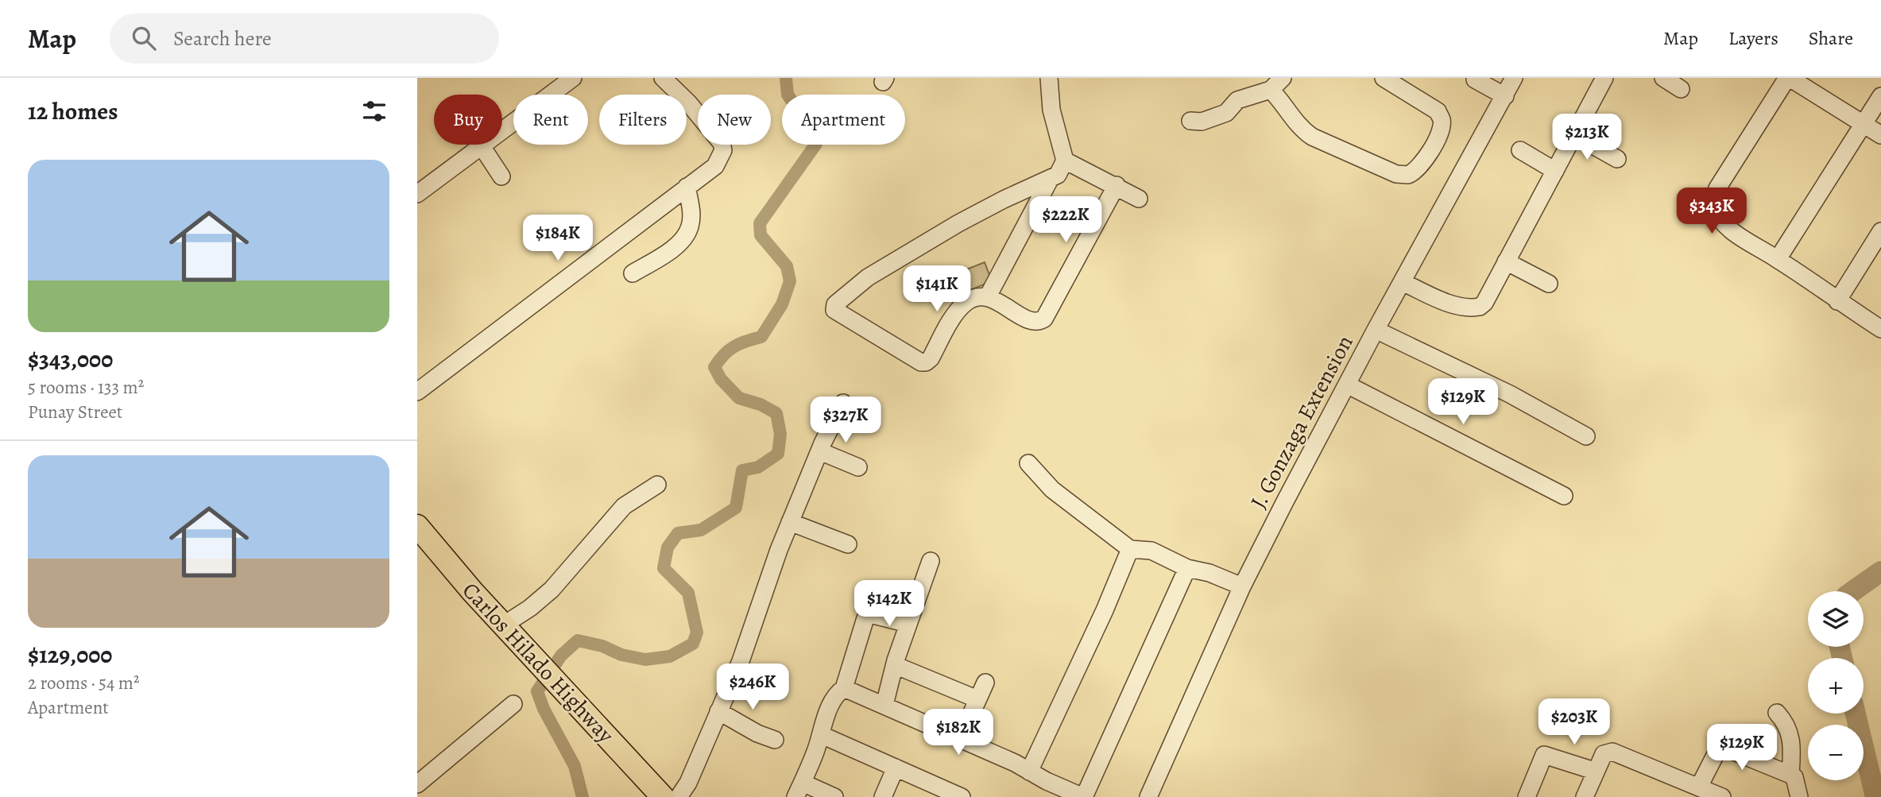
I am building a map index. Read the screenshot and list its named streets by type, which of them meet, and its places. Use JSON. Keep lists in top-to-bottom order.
{
  "streets": {
    "main road": ["Carlos Hilado Highway"],
    "street": ["J. Gonzaga Extension"]
  },
  "page": {
    "header": "Map",
    "search": "Search here",
    "nav": ["Map", "Layers", "Share"],
    "heading": "12 homes",
    "chip": [
      "Buy",
      "Rent",
      "Filters",
      "New",
      "Apartment"
    ],
    "price": [
      "$213K",
      "$343K",
      "$222K",
      "$184K",
      "$141K",
      "$129K",
      "$327K",
      "$142K",
      "$246K",
      "$203K",
      "$182K",
      "$129K"
    ],
    "list": [
      {
        "name": "$343,000",
        "note": "5 rooms · 133 m² · Punay Street"
      },
      {
        "name": "$129,000",
        "note": "2 rooms · 54 m² · Apartment"
      }
    ],
    "map_buttons": ["+", "−"]
  }
}
